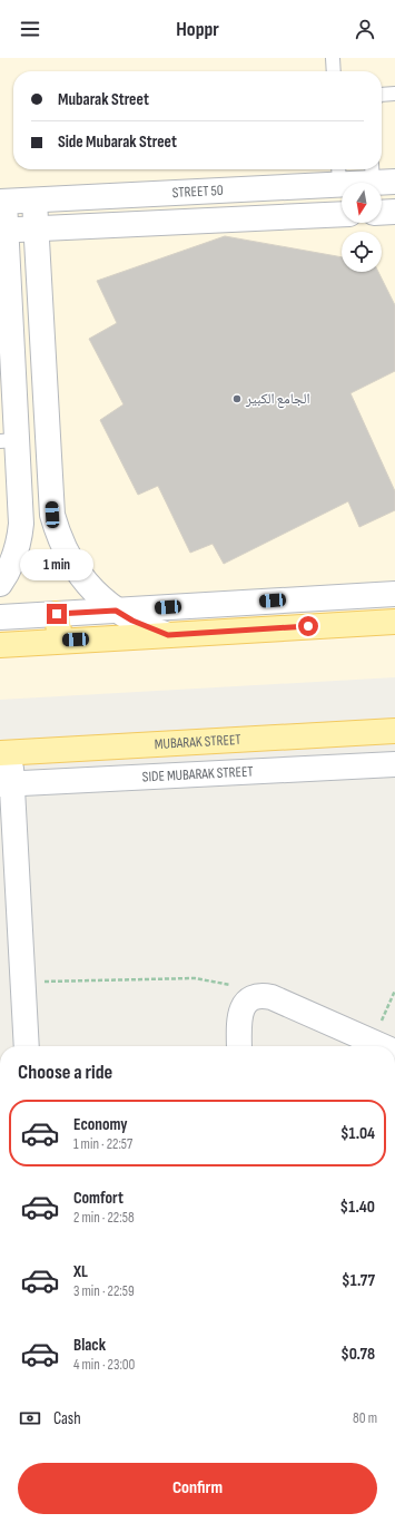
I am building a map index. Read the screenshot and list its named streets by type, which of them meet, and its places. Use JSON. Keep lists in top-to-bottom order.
{
  "streets": {
    "main road": ["MUBARAK STREET"],
    "street": ["STREET 50", "SIDE MUBARAK STREET"]
  },
  "places": ["الجامع الكبير"],
  "north": "bottom",
  "page": {
    "header": "Hoppr",
    "banner": ["Mubarak Street", "Side Mubarak Street"],
    "bubble": "1 min",
    "heading": "Choose a ride",
    "list": [
      {
        "name": "Economy",
        "note": "1 min · 22:57",
        "value": "$1.04"
      },
      {
        "name": "Comfort",
        "note": "2 min · 22:58",
        "value": "$1.40"
      },
      {
        "name": "XL",
        "note": "3 min · 22:59",
        "value": "$1.77"
      },
      {
        "name": "Black",
        "note": "4 min · 23:00",
        "value": "$0.78"
      }
    ],
    "pay": ["Cash", "80 m"],
    "buttons": "Confirm"
  }
}
